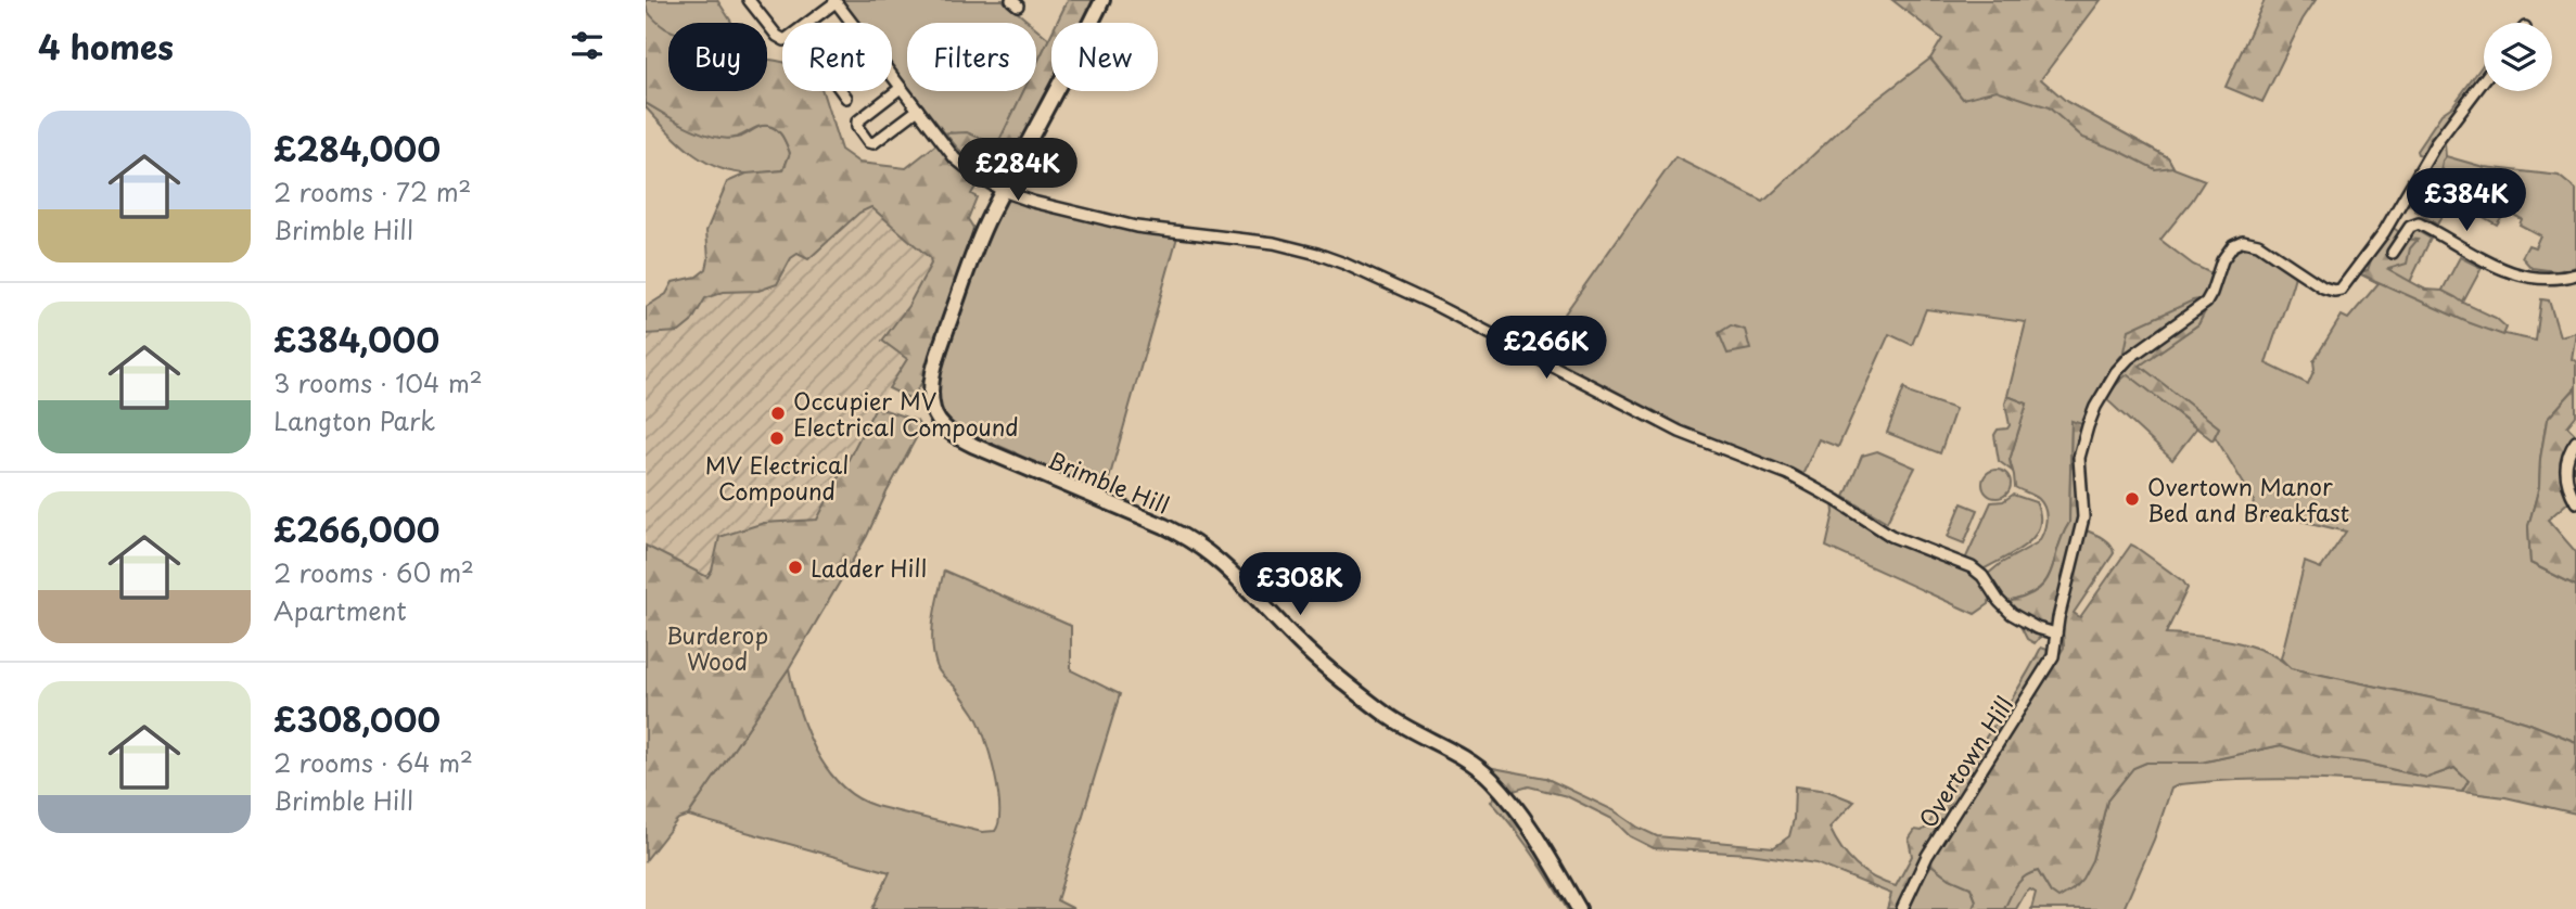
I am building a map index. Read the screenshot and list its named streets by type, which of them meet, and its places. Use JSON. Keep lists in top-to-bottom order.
{
  "streets": {
    "main road": ["Brimble Hill"],
    "street": ["Overtown Hill"]
  },
  "parks": ["Burderop Wood"],
  "places": [
    "Occupier MV Electrical Compound",
    "MV Electrical Compound",
    "Overtown Manor Bed and Breakfast",
    "Ladder Hill"
  ],
  "page": {
    "heading": "4 homes",
    "chip": [
      "Buy",
      "Rent",
      "Filters",
      "New"
    ],
    "list": [
      {
        "name": "£284,000",
        "note": "2 rooms · 72 m² · Brimble Hill"
      },
      {
        "name": "£384,000",
        "note": "3 rooms · 104 m² · Langton Park"
      },
      {
        "name": "£266,000",
        "note": "2 rooms · 60 m² · Apartment"
      },
      {
        "name": "£308,000",
        "note": "2 rooms · 64 m² · Brimble Hill"
      }
    ],
    "price": [
      "£284K",
      "£384K",
      "£266K",
      "£308K"
    ]
  }
}
